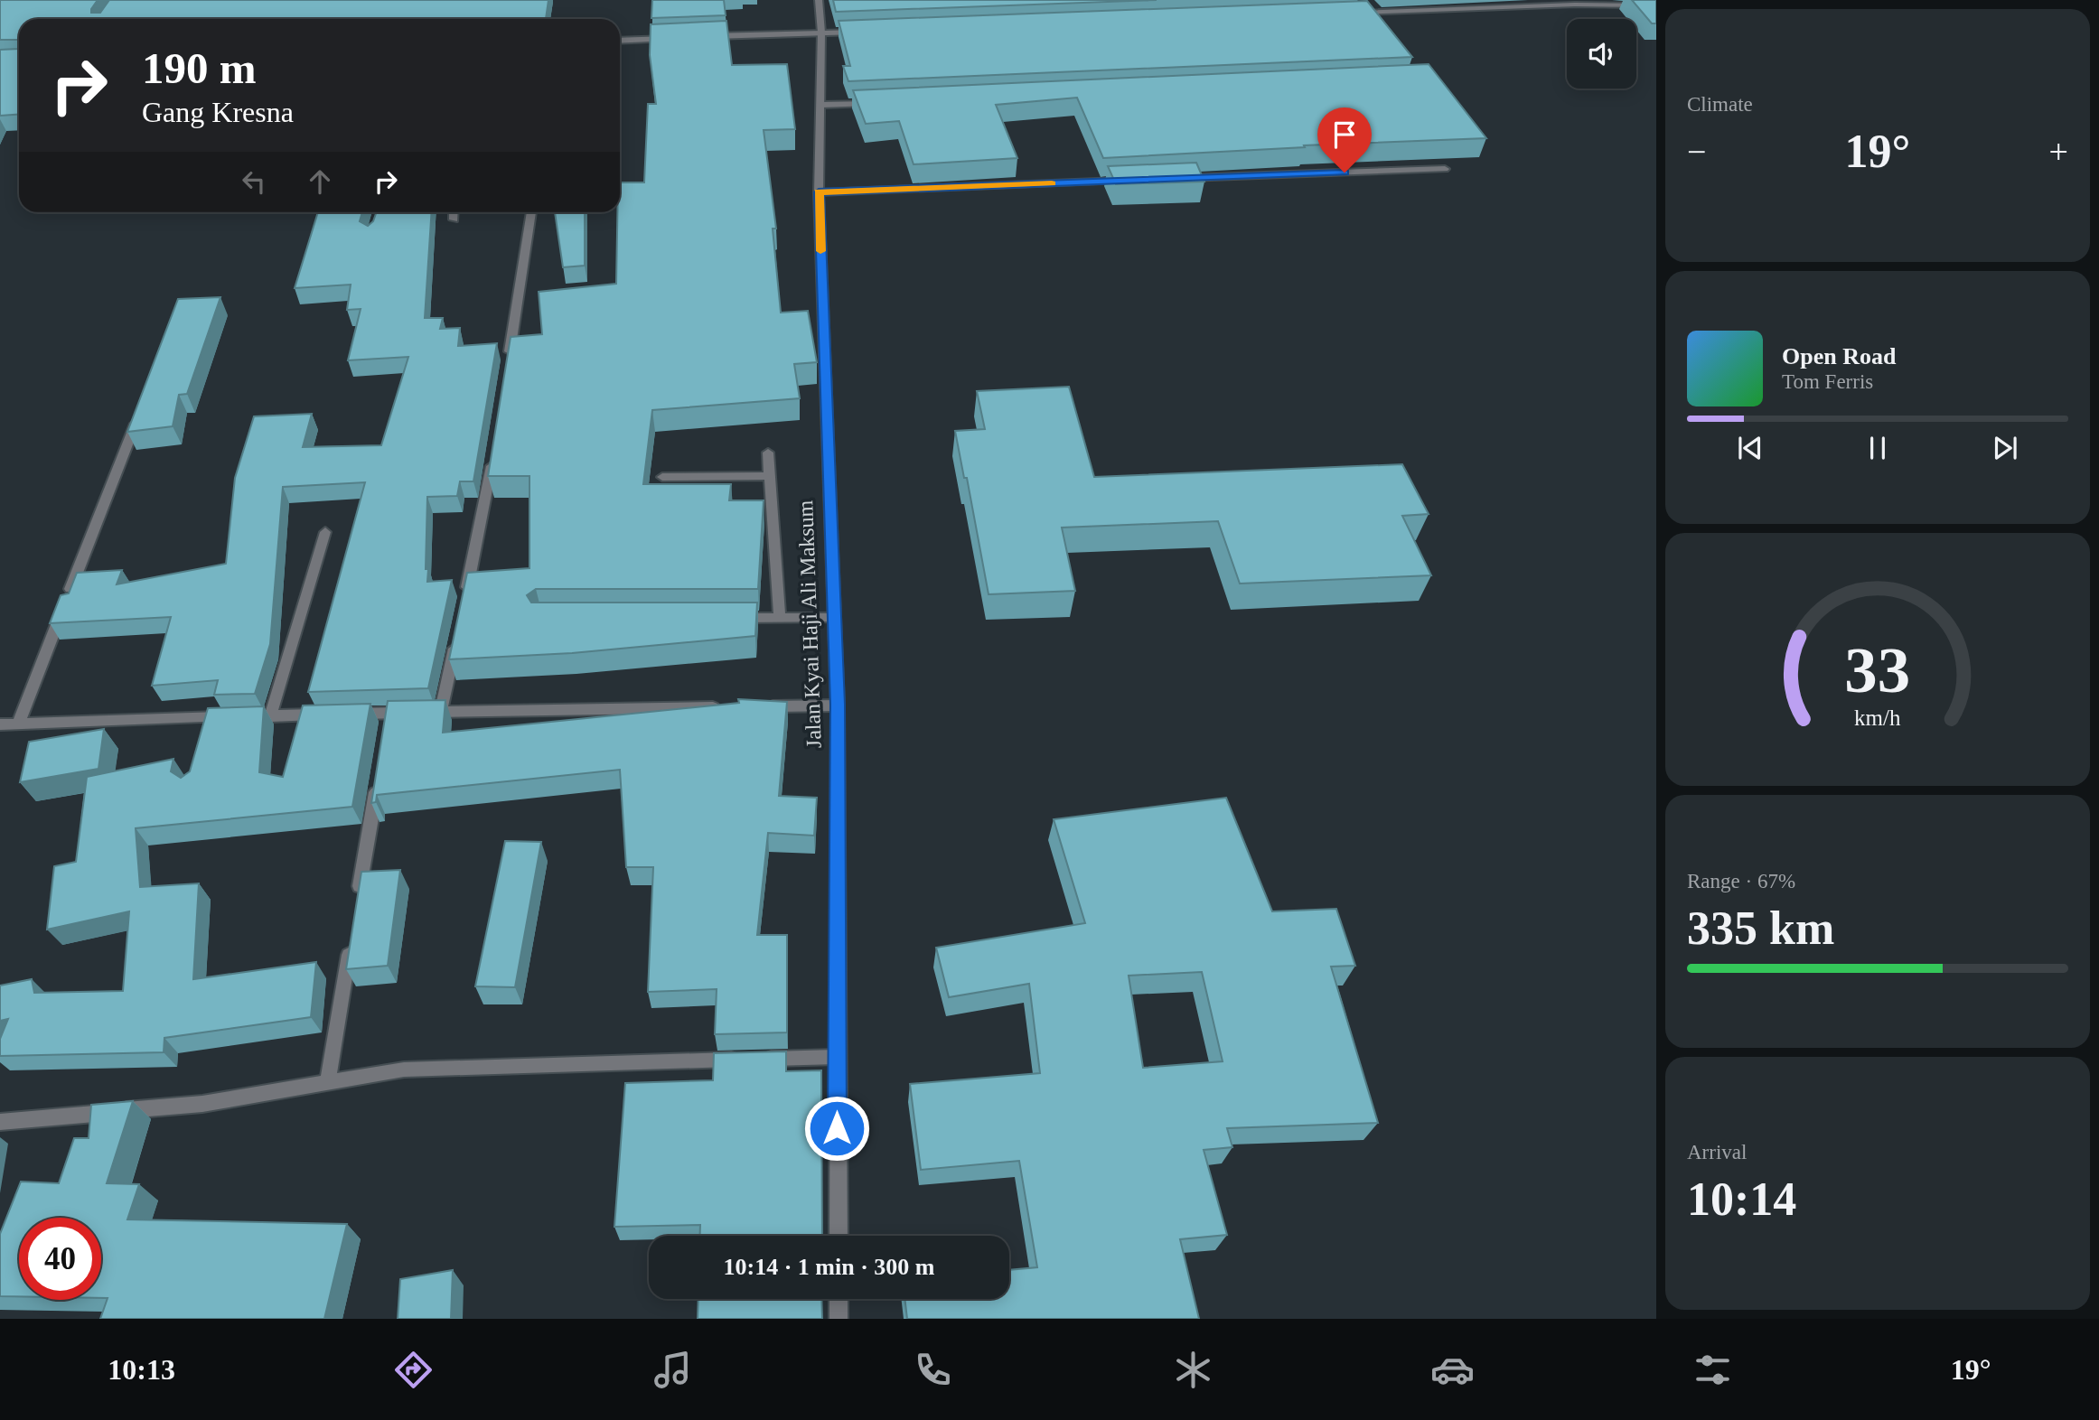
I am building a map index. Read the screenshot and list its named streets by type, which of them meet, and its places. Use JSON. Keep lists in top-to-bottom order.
{
  "streets": {
    "street": ["Jalan Kyai Haji Ali Maksum"]
  },
  "page": {
    "tile": [
      "Climate",
      ["Range · 67%", "335 km"],
      ["Arrival", "10:14"]
    ],
    "turn": ["190 m", "Gang Kresna"],
    "heat": ["−", "19°", "+"],
    "song": ["Open Road", "Tom Ferris"],
    "limit": "40",
    "trip": "10:14 · 1 min · 300 m",
    "tabs": ["10:13", "19°"],
    "gauge": ["33", "km/h"]
  }
}
